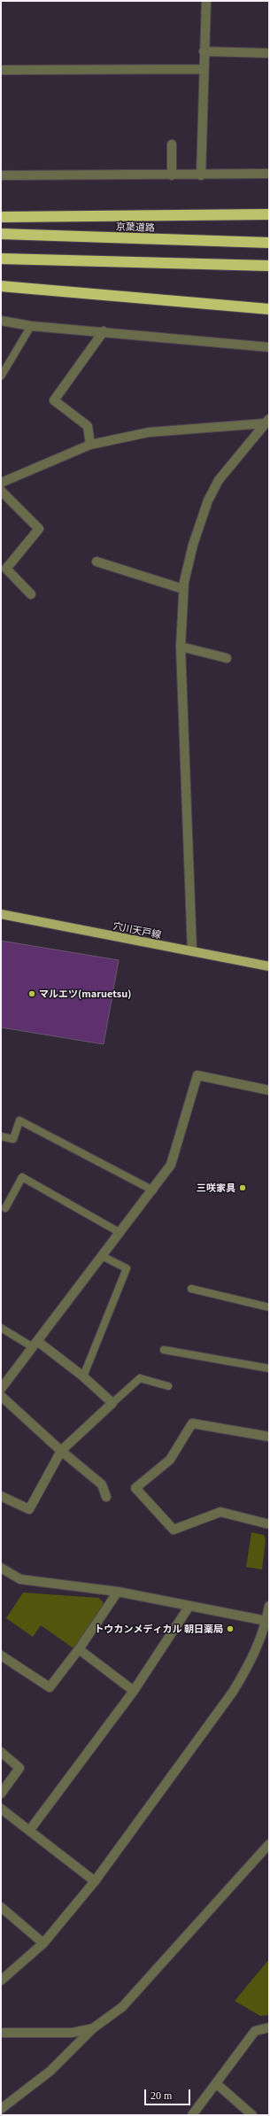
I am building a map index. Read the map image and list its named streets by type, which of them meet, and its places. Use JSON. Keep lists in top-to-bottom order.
{
  "streets": {
    "highway": ["京葉道路"],
    "main road": ["穴川天戸線"]
  },
  "places": ["マルエツ(maruetsu)", "三咲家具", "トウカンメディカル 朝日薬局"],
  "scale_bar": "20 m"
}
